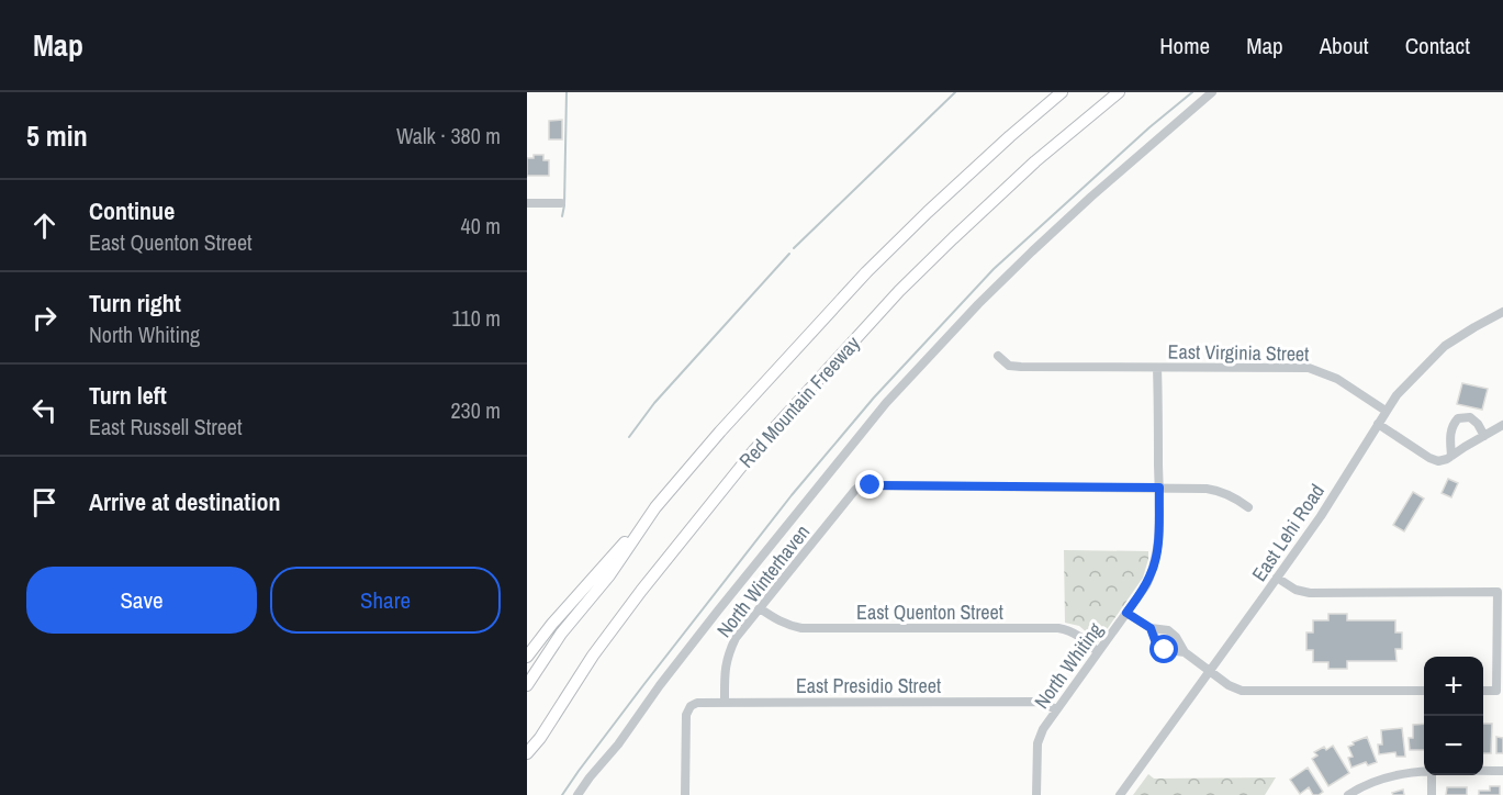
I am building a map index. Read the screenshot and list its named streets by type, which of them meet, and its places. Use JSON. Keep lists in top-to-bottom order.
{
  "streets": {
    "highway": ["Red Mountain Freeway"],
    "street": [
      "East Virginia Street",
      "East Lehi Road",
      "North Winterhaven",
      "East Quenton Street",
      "North Whiting",
      "East Presidio Street"
    ]
  },
  "crossings": [
    ["East Virginia Street", "East Lehi Road"],
    ["East Virginia Street", "North Whiting"],
    ["North Winterhaven", "East Quenton Street"],
    ["North Winterhaven", "North Whiting"],
    ["North Winterhaven", "East Presidio Street"],
    ["East Quenton Street", "North Whiting"],
    ["North Whiting", "East Presidio Street"]
  ],
  "page": {
    "header": "Map",
    "nav": [
      "Home",
      "Map",
      "About",
      "Contact"
    ],
    "heading": ["5 min", "Walk · 380 m"],
    "list": [
      ["Continue", "East Quenton Street", "40 m"],
      ["Turn right", "North Whiting", "110 m"],
      ["Turn left", "East Russell Street", "230 m"],
      "Arrive at destination"
    ],
    "buttons": ["Save", "Share"],
    "map_buttons": ["+", "−"]
  }
}
